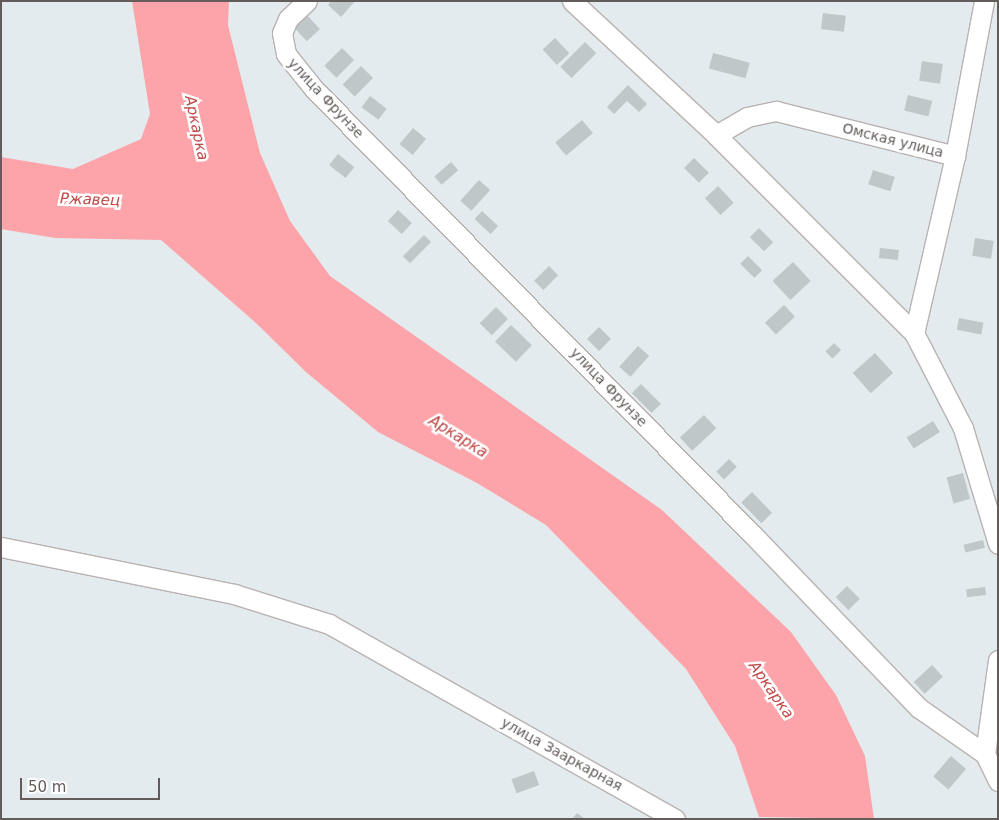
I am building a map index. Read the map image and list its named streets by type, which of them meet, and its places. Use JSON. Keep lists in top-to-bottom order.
{
  "streets": {
    "street": ["улица Фрунзе", "Омская улица", "улица Зааркарная"]
  },
  "water": ["Аркарка", "Ржавец"],
  "scale_bar": "50 m"
}
